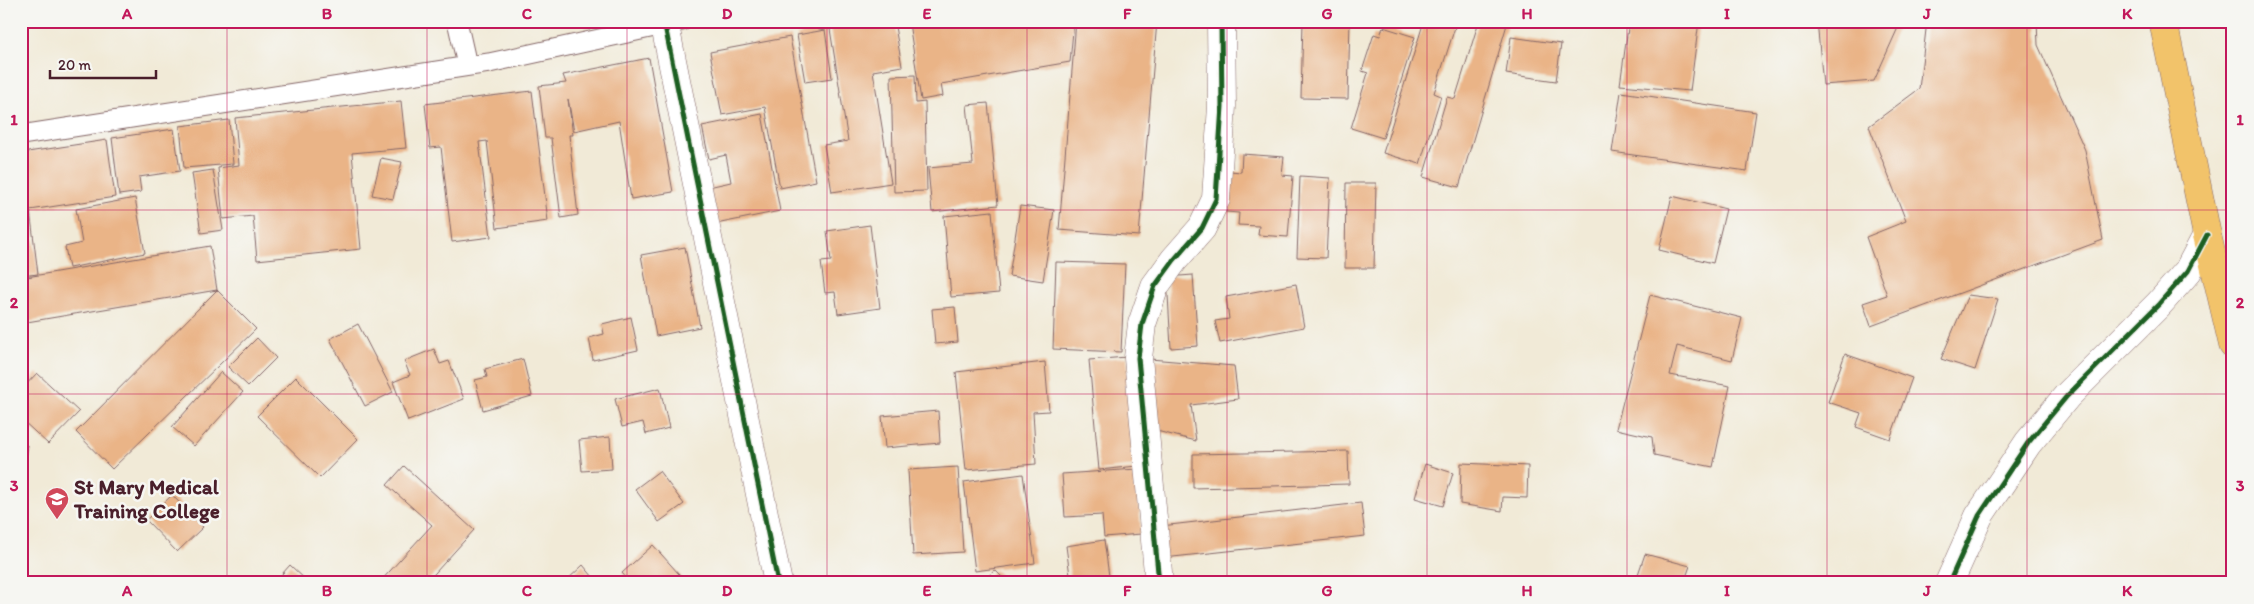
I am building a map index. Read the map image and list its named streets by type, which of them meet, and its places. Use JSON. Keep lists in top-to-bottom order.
{
  "places": {
    "school or university": ["St Mary Medical Training College"]
  },
  "scale_bar": "20 m",
  "grid": {
    "columns": [
      "A",
      "B",
      "C",
      "D",
      "E",
      "F",
      "G",
      "H",
      "I",
      "J",
      "K"
    ],
    "rows": ["1", "2", "3"]
  }
}
